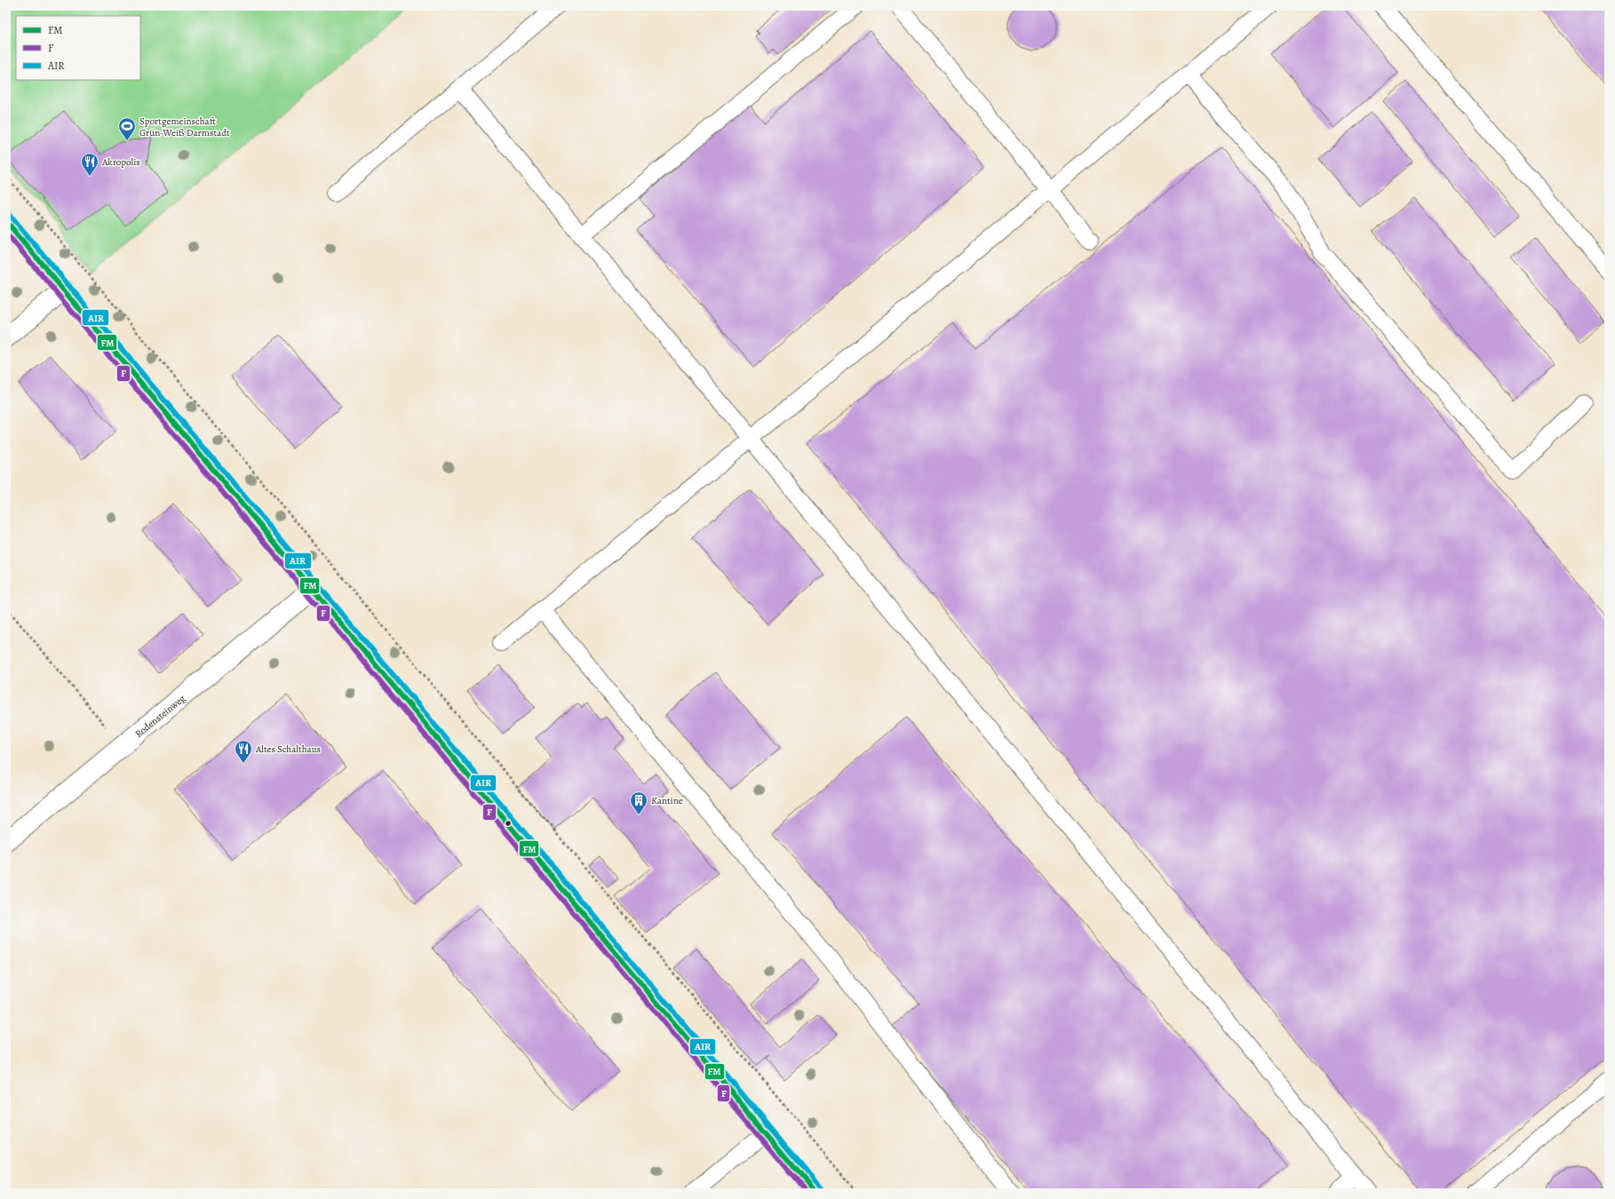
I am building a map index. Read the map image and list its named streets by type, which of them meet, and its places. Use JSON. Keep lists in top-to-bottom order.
{
  "streets": {
    "main road": ["Rodensteinweg"]
  },
  "places": {
    "sports": ["Sportgemeinschaft Grün-Weiß Darmstadt"],
    "restaurant": ["Akropolis", "Altes Schalthaus"],
    "building": ["Kantine"]
  },
  "lines": ["transit line AIR", "transit line FM", "transit line F"],
  "legend": ["FM", "F", "AIR"]
}
